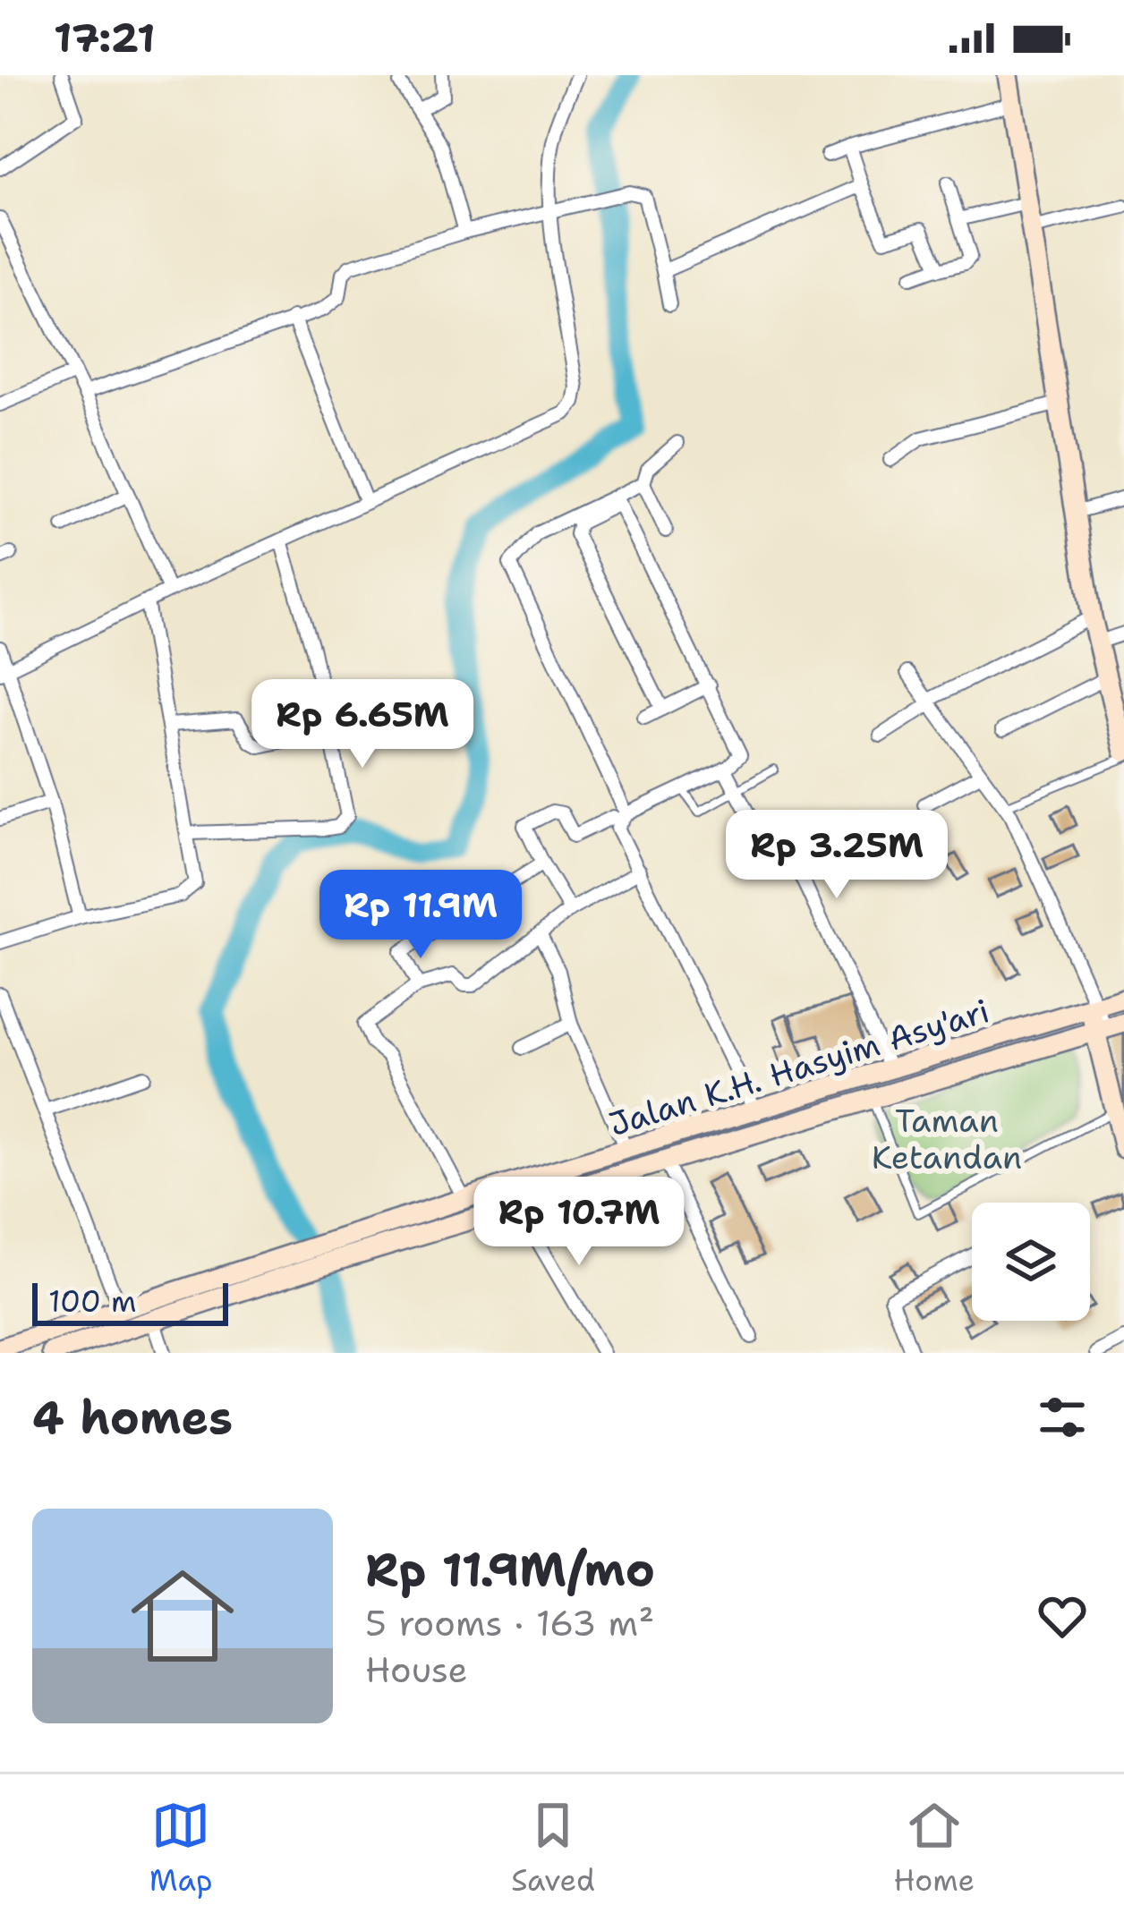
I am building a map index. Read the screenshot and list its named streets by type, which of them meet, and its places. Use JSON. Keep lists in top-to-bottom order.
{
  "streets": {
    "main road": ["Jalan K.H. Hasyim Asy'ari"]
  },
  "parks": ["Taman Ketandan"],
  "scale_bar": "100 m",
  "page": {
    "status": "17:21",
    "price": [
      "Rp 6.65M",
      "Rp 3.25M",
      "Rp 11.9M",
      "Rp 10.7M"
    ],
    "scale": "100 m",
    "heading": "4 homes",
    "list": [
      {
        "name": "Rp 11.9M/mo",
        "note": "5 rooms · 163 m² · House"
      }
    ],
    "tabs": ["Map", "Saved", "Home"]
  }
}
